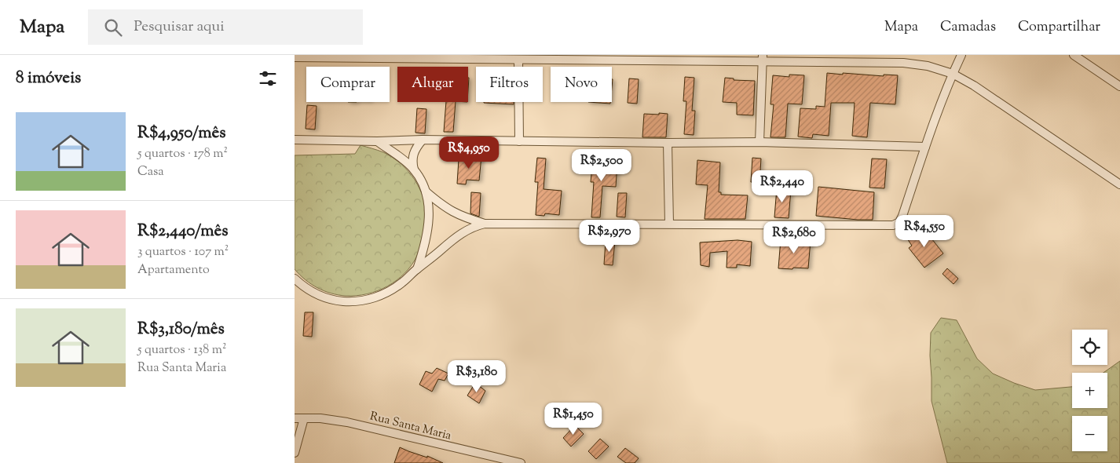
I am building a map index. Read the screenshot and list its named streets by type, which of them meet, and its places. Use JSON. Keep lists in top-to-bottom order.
{
  "streets": {
    "street": ["Rua Santa Maria"]
  },
  "page": {
    "header": "Mapa",
    "search": "Pesquisar aqui",
    "nav": ["Mapa", "Camadas", "Compartilhar"],
    "heading": "8 imóveis",
    "chip": [
      "Comprar",
      "Alugar",
      "Filtros",
      "Novo"
    ],
    "list": [
      {
        "name": "R$4,950/mês",
        "note": "5 quartos · 178 m² · Casa"
      },
      {
        "name": "R$2,440/mês",
        "note": "3 quartos · 107 m² · Apartamento"
      },
      {
        "name": "R$3,180/mês",
        "note": "5 quartos · 138 m² · Rua Santa Maria"
      }
    ],
    "price": [
      "R$4,950",
      "R$2,500",
      "R$2,440",
      "R$4,550",
      "R$2,970",
      "R$2,680",
      "R$3,180",
      "R$1,450"
    ],
    "map_buttons": ["+", "−"]
  }
}
